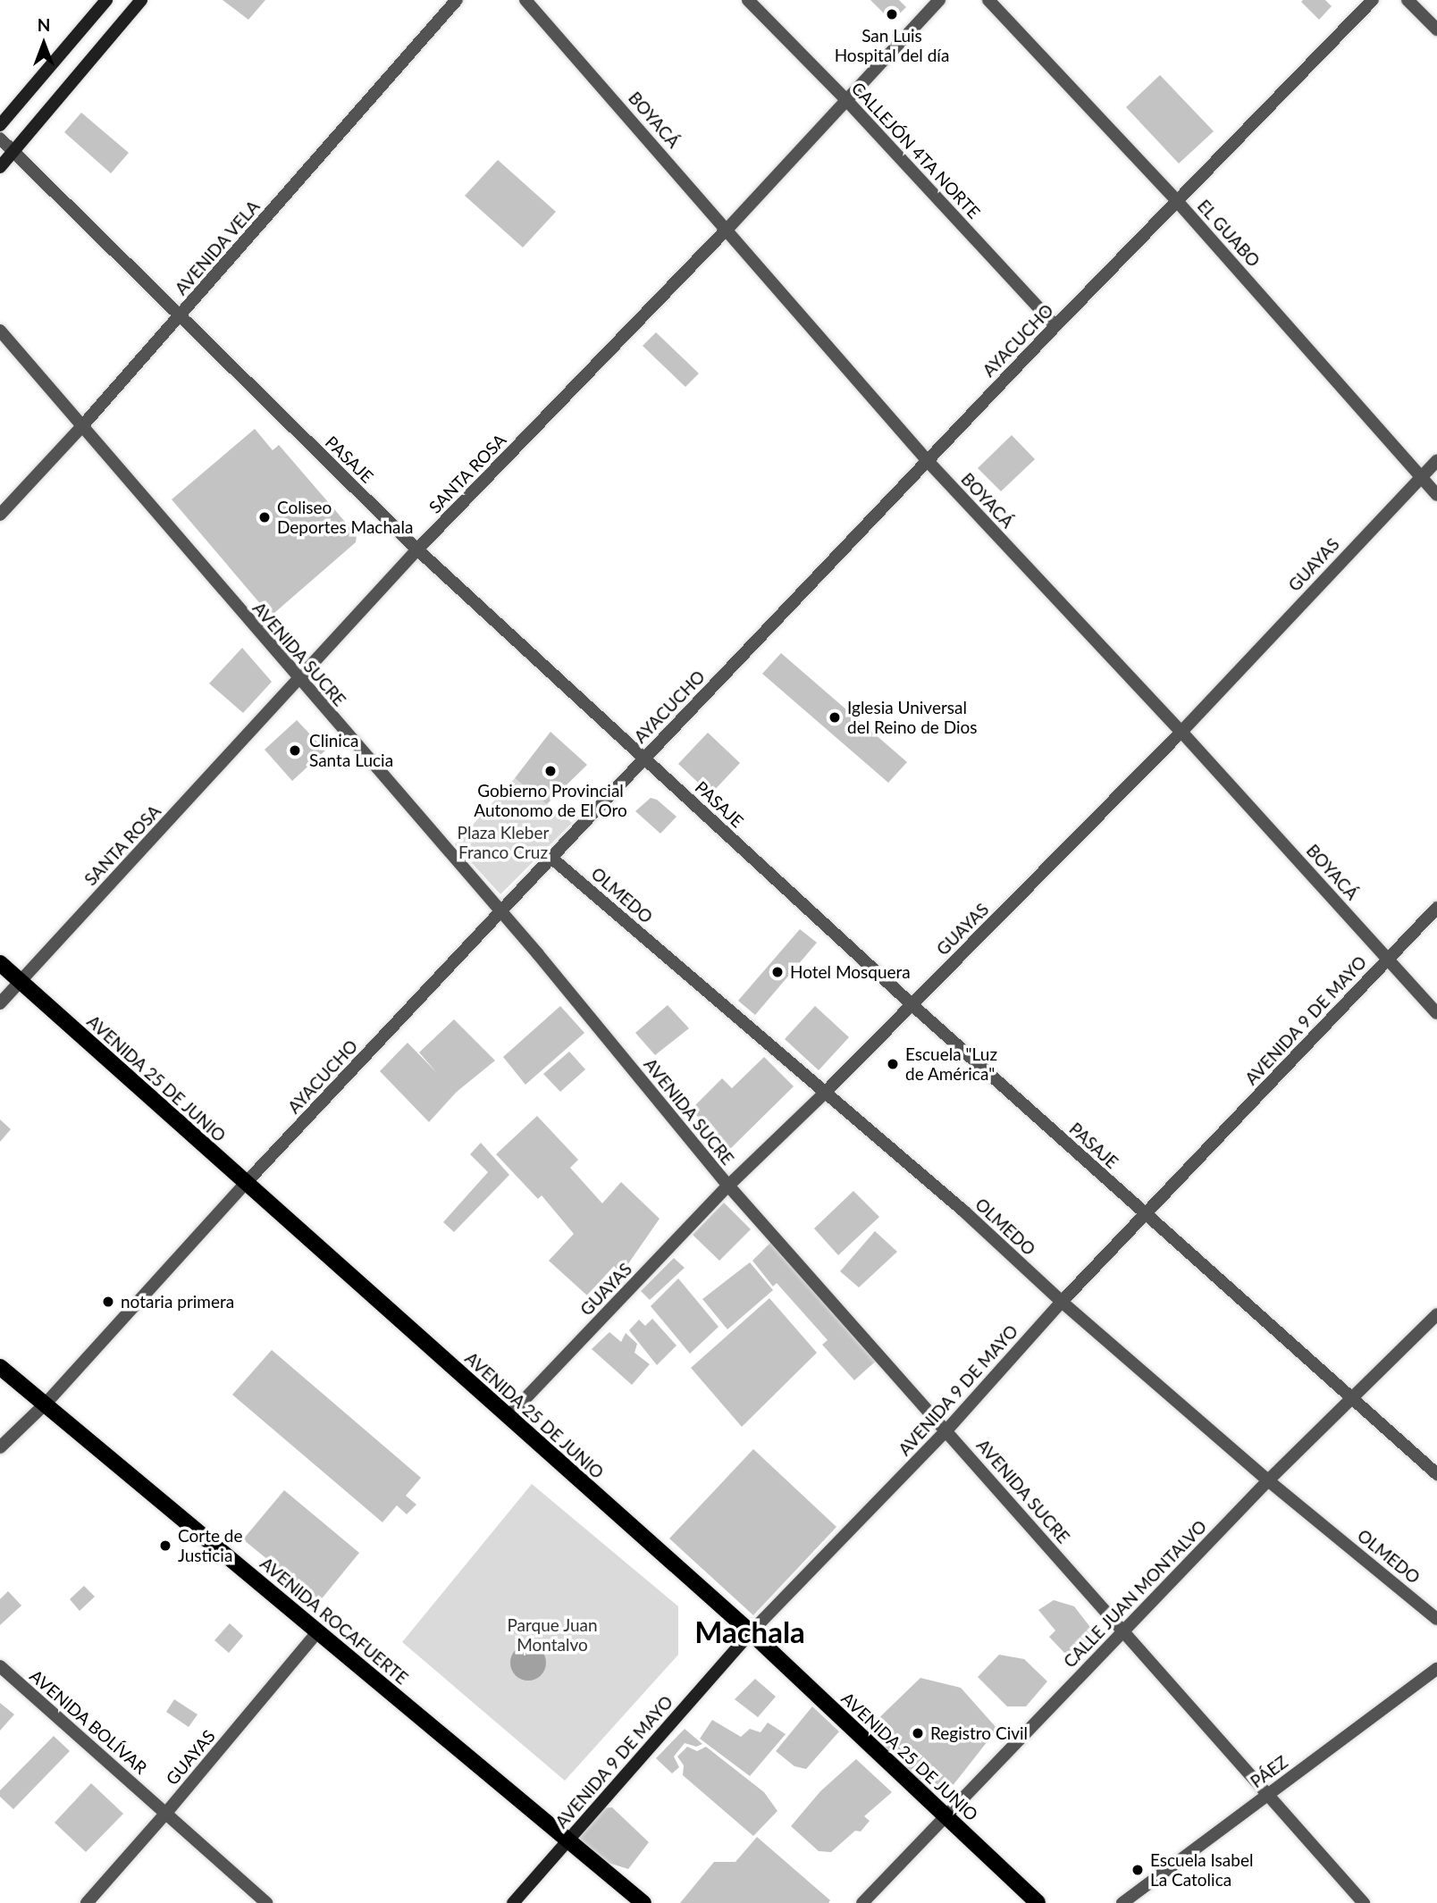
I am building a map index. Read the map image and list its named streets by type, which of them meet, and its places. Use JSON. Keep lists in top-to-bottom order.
{
  "streets": {
    "main road": ["AVENIDA 9 DE MAYO", "AVENIDA 25 DE JUNIO", "AVENIDA ROCAFUERTE"],
    "street": [
      "BOYACÁ",
      "CALLEJÓN 4TA NORTE",
      "EL GUABO",
      "AVENIDA VELA",
      "AYACUCHO",
      "PASAJE",
      "SANTA ROSA",
      "GUAYAS",
      "AVENIDA SUCRE",
      "OLMEDO",
      "CALLE JUAN MONTALVO",
      "AVENIDA BOLÍVAR",
      "PÁEZ"
    ]
  },
  "crossings": [
    ["BOYACÁ", "AYACUCHO"],
    ["BOYACÁ", "SANTA ROSA"],
    ["BOYACÁ", "GUAYAS"],
    ["BOYACÁ", "AVENIDA 9 DE MAYO"],
    ["CALLEJÓN 4TA NORTE", "AYACUCHO"],
    ["CALLEJÓN 4TA NORTE", "SANTA ROSA"],
    ["EL GUABO", "AYACUCHO"],
    ["EL GUABO", "GUAYAS"],
    ["AVENIDA VELA", "PASAJE"],
    ["AVENIDA VELA", "AVENIDA SUCRE"],
    ["AYACUCHO", "PASAJE"],
    ["AYACUCHO", "AVENIDA SUCRE"],
    ["AYACUCHO", "OLMEDO"],
    ["AYACUCHO", "AVENIDA 25 DE JUNIO"],
    ["AYACUCHO", "AVENIDA ROCAFUERTE"],
    ["PASAJE", "SANTA ROSA"],
    ["PASAJE", "GUAYAS"],
    ["PASAJE", "AVENIDA 9 DE MAYO"],
    ["PASAJE", "CALLE JUAN MONTALVO"],
    ["SANTA ROSA", "AVENIDA SUCRE"],
    ["SANTA ROSA", "AVENIDA 25 DE JUNIO"],
    ["GUAYAS", "AVENIDA SUCRE"],
    ["GUAYAS", "OLMEDO"],
    ["GUAYAS", "AVENIDA 25 DE JUNIO"],
    ["GUAYAS", "AVENIDA ROCAFUERTE"],
    ["GUAYAS", "AVENIDA BOLÍVAR"],
    ["AVENIDA SUCRE", "AVENIDA 9 DE MAYO"],
    ["AVENIDA SUCRE", "CALLE JUAN MONTALVO"],
    ["AVENIDA SUCRE", "PÁEZ"],
    ["OLMEDO", "AVENIDA 9 DE MAYO"],
    ["OLMEDO", "CALLE JUAN MONTALVO"],
    ["AVENIDA 9 DE MAYO", "AVENIDA 25 DE JUNIO"],
    ["AVENIDA 9 DE MAYO", "AVENIDA ROCAFUERTE"],
    ["AVENIDA 25 DE JUNIO", "CALLE JUAN MONTALVO"]
  ],
  "districts": ["Machala"],
  "parks": ["Plaza Kleber Franco Cruz", "Parque Juan Montalvo"],
  "places": [
    "San Luis Hospital del día",
    "Coliseo Deportes Machala",
    "Iglesia Universal del Reino de Dios",
    "Clinica Santa Lucia",
    "Gobierno Provincial Autonomo de El Oro",
    "Hotel Mosquera",
    "Escuela \"Luz de América\"",
    "notaria primera",
    "Corte de Justicia",
    "Registro Civil",
    "Escuela Isabel La Catolica"
  ],
  "north": "top"
}
